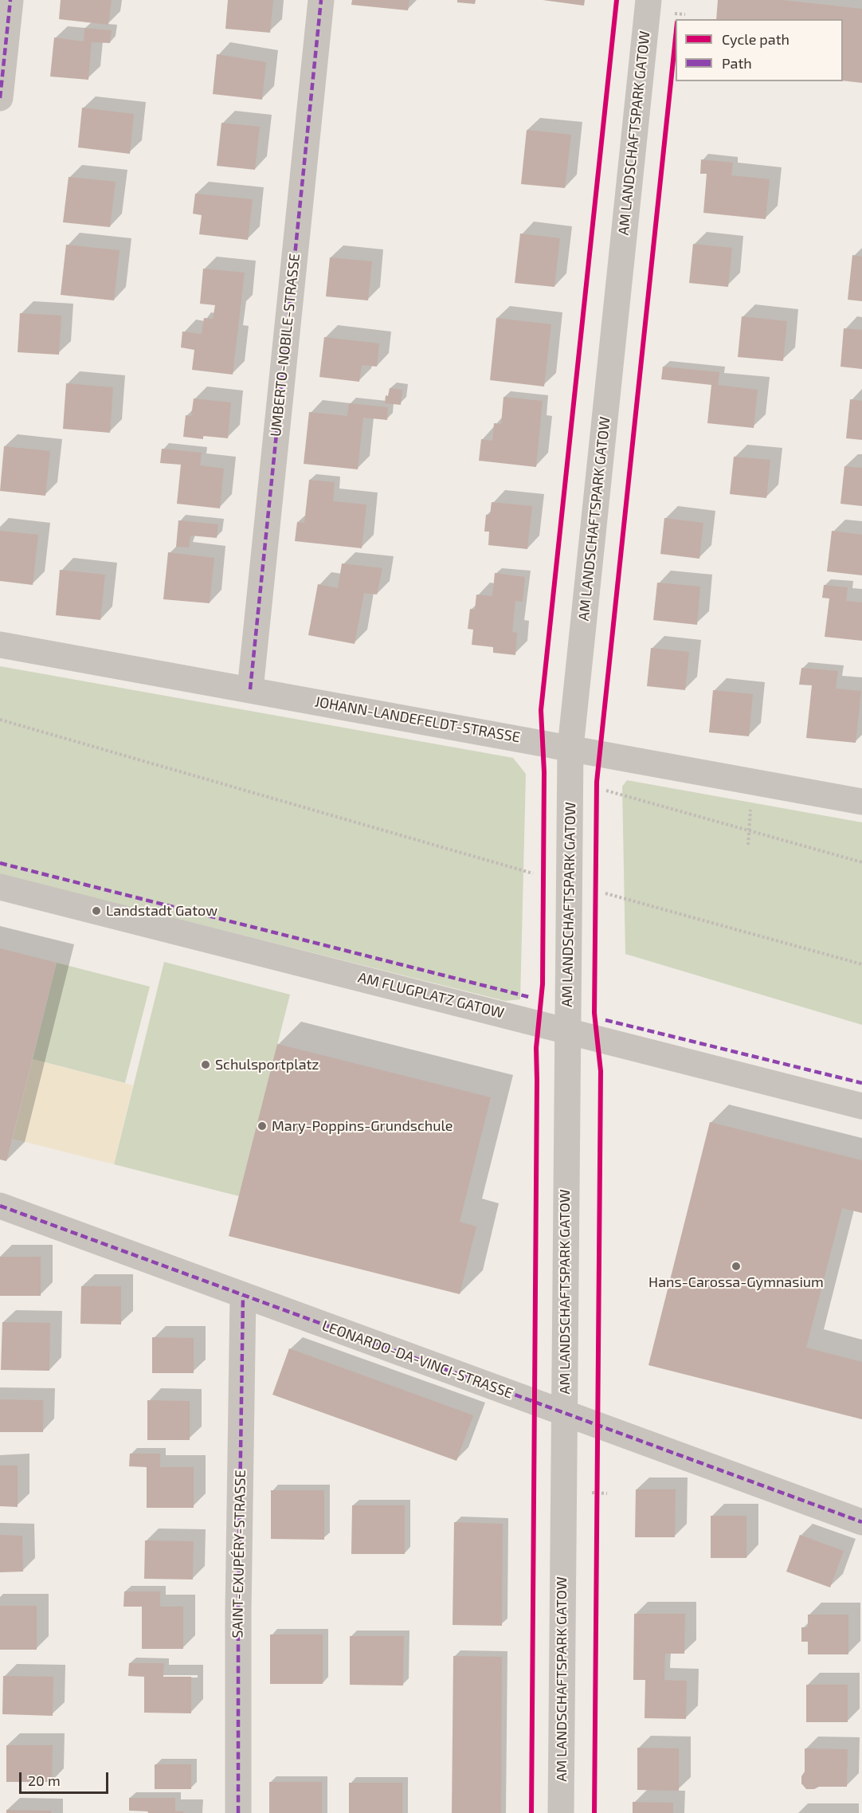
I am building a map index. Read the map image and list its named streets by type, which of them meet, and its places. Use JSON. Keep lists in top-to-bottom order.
{
  "streets": {
    "street": [
      "AM LANDSCHAFTSPARK GATOW",
      "UMBERTO-NOBILE-STRASSE",
      "JOHANN-LANDEFELDT-STRASSE",
      "AM FLUGPLATZ GATOW",
      "LEONARDO-DA-VINCI-STRASSE",
      "SAINT-EXUPÉRY-STRASSE"
    ]
  },
  "crossings": [
    ["AM LANDSCHAFTSPARK GATOW", "JOHANN-LANDEFELDT-STRASSE"],
    ["AM LANDSCHAFTSPARK GATOW", "AM FLUGPLATZ GATOW"],
    ["AM LANDSCHAFTSPARK GATOW", "LEONARDO-DA-VINCI-STRASSE"],
    ["UMBERTO-NOBILE-STRASSE", "JOHANN-LANDEFELDT-STRASSE"],
    ["LEONARDO-DA-VINCI-STRASSE", "SAINT-EXUPÉRY-STRASSE"]
  ],
  "places": [
    "Landstadt Gatow",
    "Schulsportplatz",
    "Mary-Poppins-Grundschule",
    "Hans-Carossa-Gymnasium"
  ],
  "legend": ["Cycle path", "Path"],
  "scale_bar": "20 m"
}
